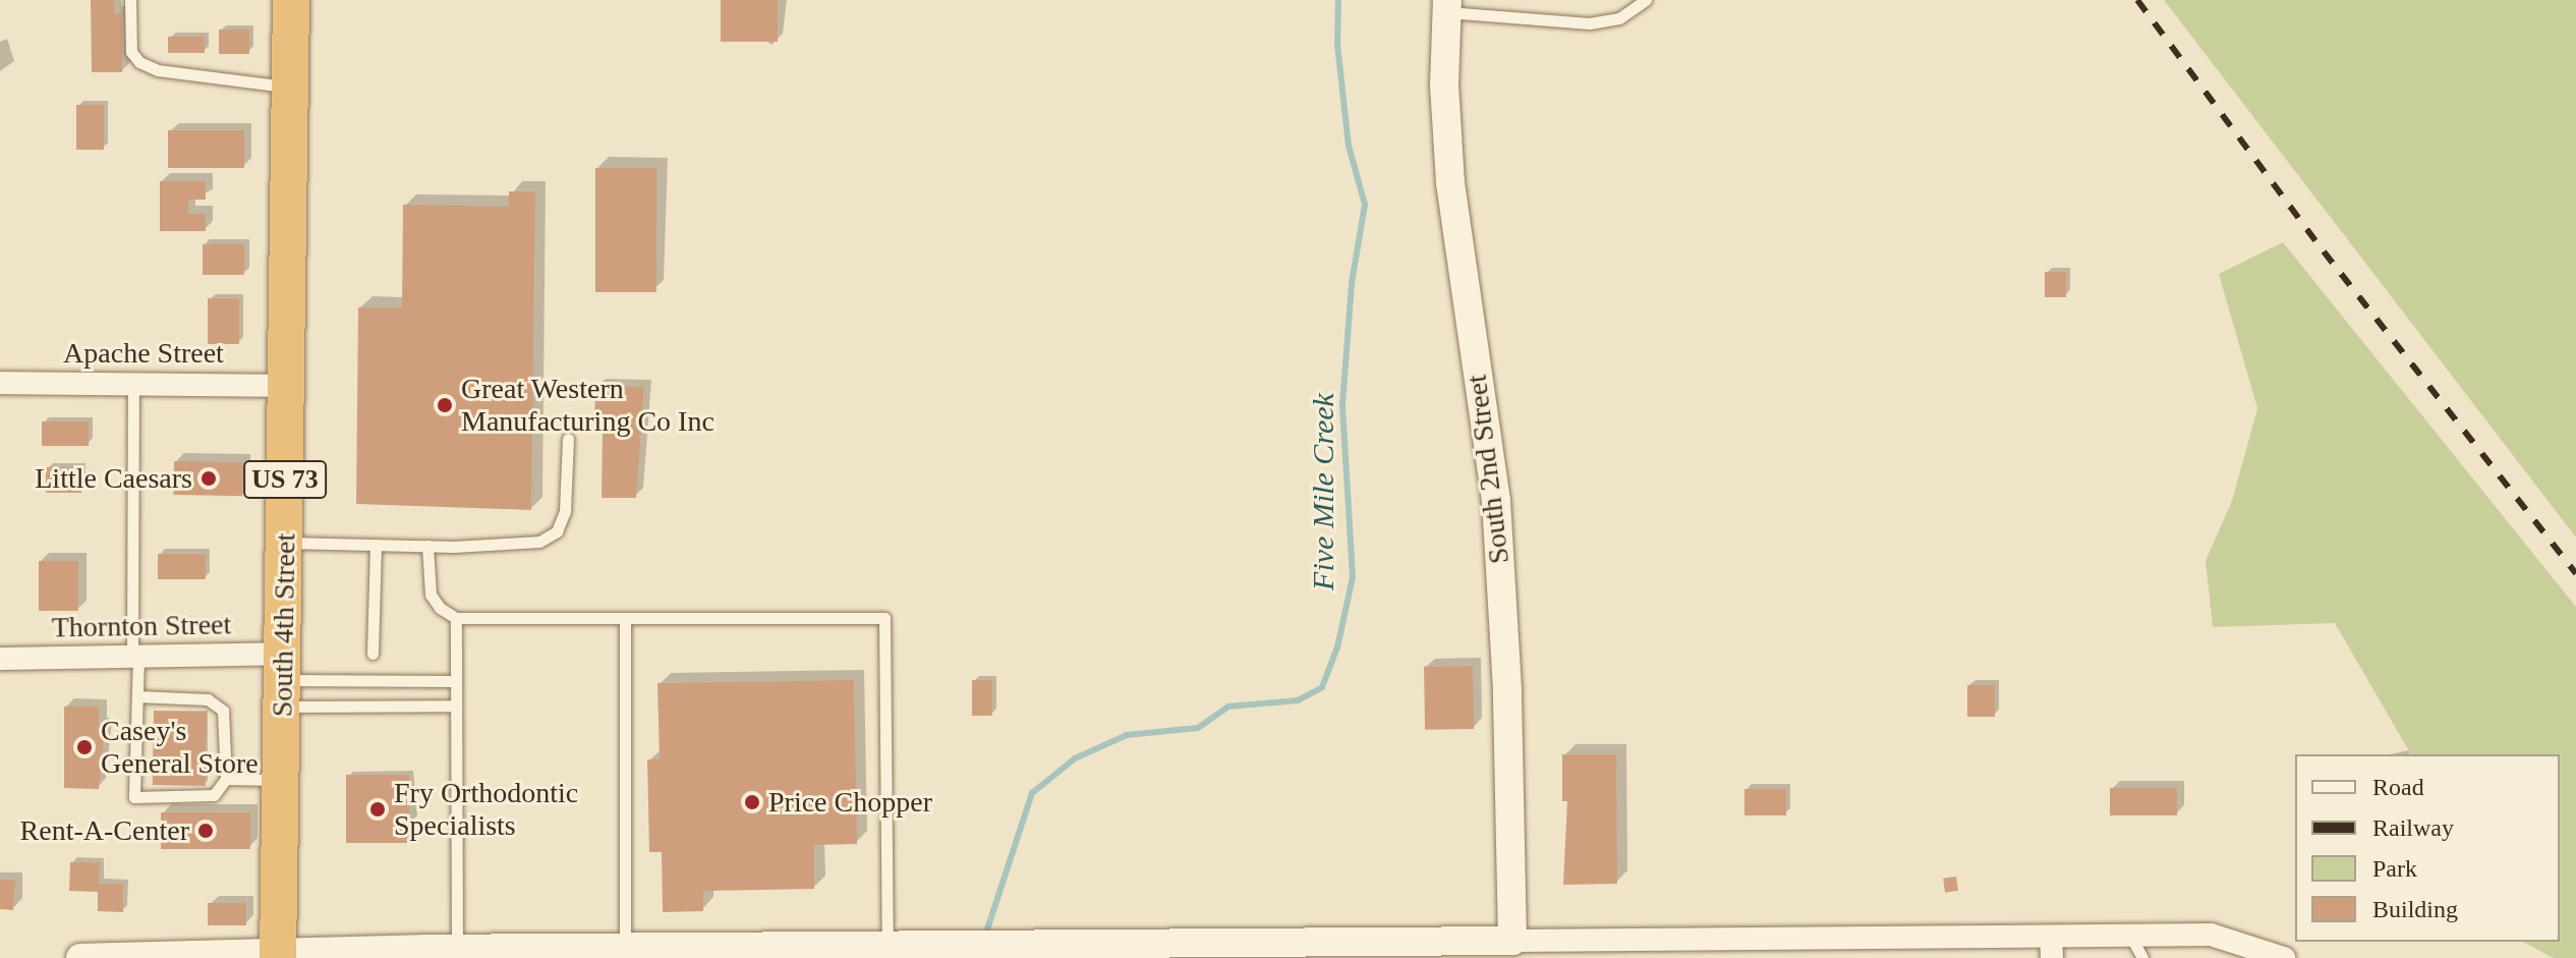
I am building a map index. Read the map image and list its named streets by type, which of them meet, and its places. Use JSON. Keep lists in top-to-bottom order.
{
  "streets": {
    "highway": ["US 73", "South 4th Street"],
    "street": ["Apache Street", "South 2nd Street", "Thornton Street"]
  },
  "crossings": [
    ["Apache Street", "South 4th Street"],
    ["South 4th Street", "Thornton Street"]
  ],
  "water": ["Five Mile Creek"],
  "places": [
    "Great Western Manufacturing Co Inc",
    "Little Caesars",
    "Casey's General Store",
    "Price Chopper",
    "Fry Orthodontic Specialists",
    "Rent-A-Center"
  ],
  "legend": [
    "Road",
    "Railway",
    "Park",
    "Building"
  ]
}
